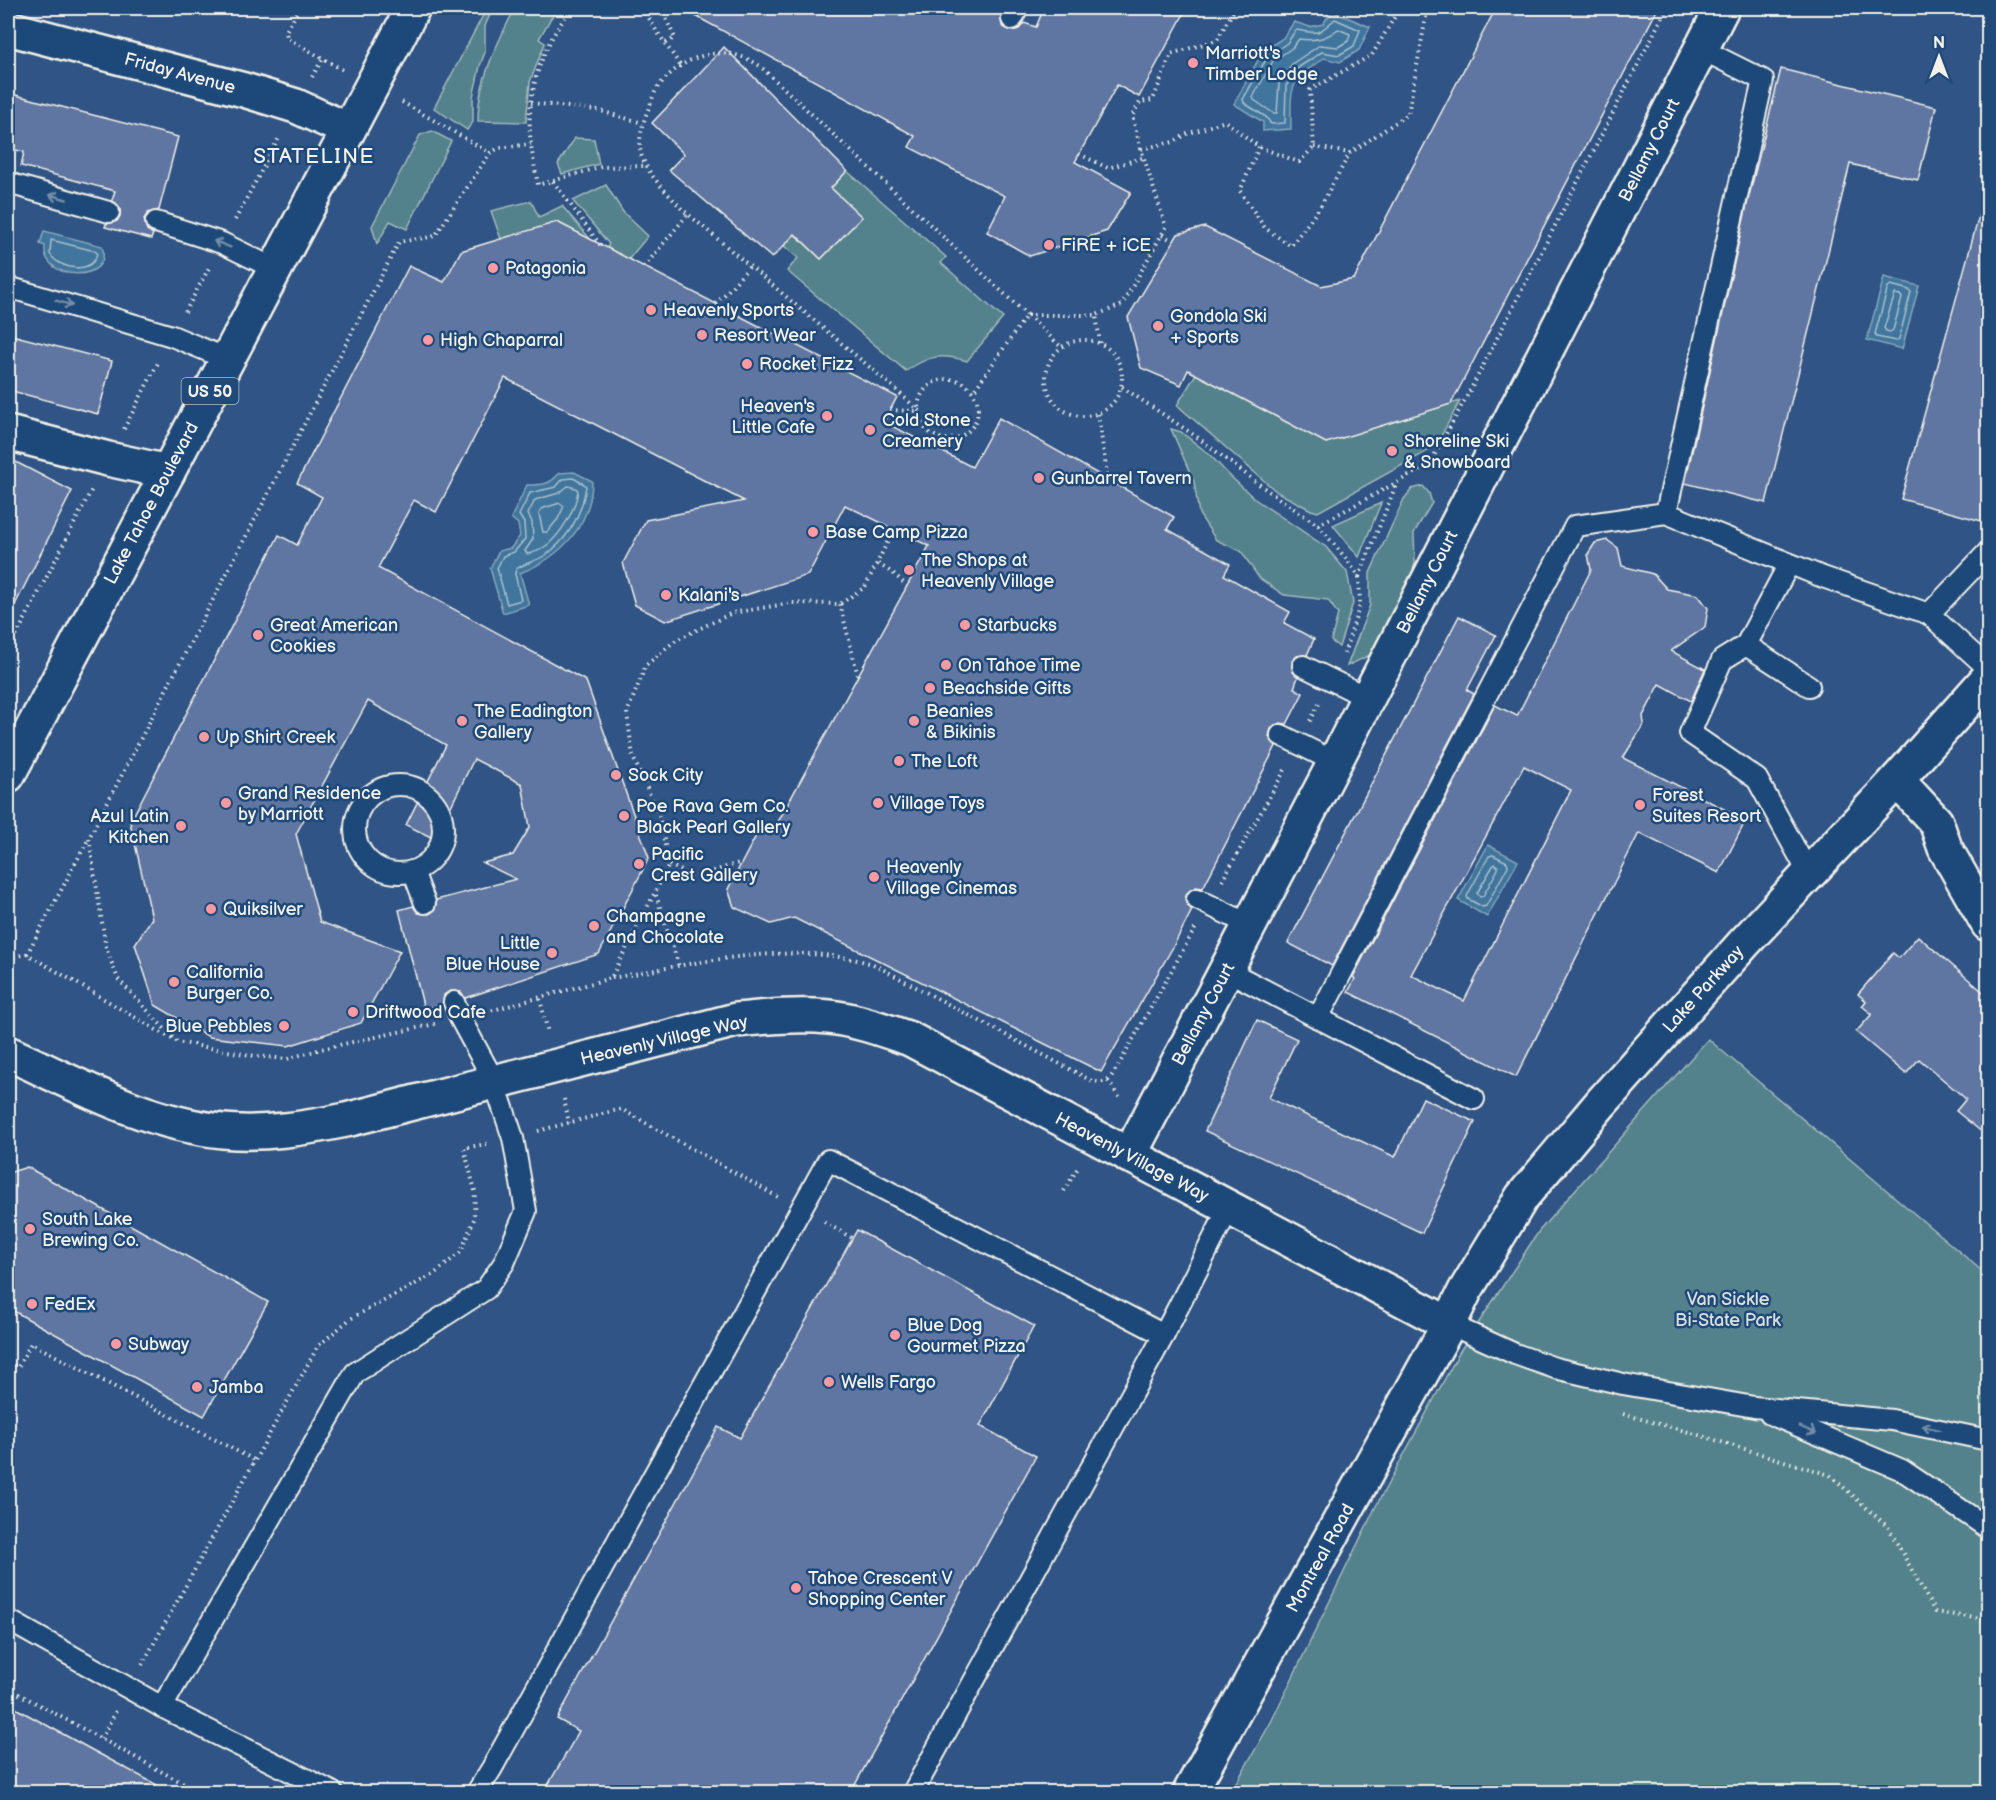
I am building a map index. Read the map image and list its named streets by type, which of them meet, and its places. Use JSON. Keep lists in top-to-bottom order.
{
  "streets": {
    "main road": [
      "Friday Avenue",
      "Bellamy Court",
      "US 50",
      "Lake Tahoe Boulevard",
      "Lake Parkway",
      "Heavenly Village Way",
      "Montreal Road"
    ]
  },
  "crossings": [
    ["Friday Avenue", "Lake Tahoe Boulevard"],
    ["Bellamy Court", "Heavenly Village Way"],
    ["Lake Parkway", "Heavenly Village Way"],
    ["Lake Parkway", "Montreal Road"],
    ["Heavenly Village Way", "Montreal Road"]
  ],
  "districts": ["STATELINE"],
  "parks": ["Van Sickle Bi-State Park"],
  "places": [
    "Marriott's Timber Lodge",
    "FiRE + iCE",
    "Patagonia",
    "Heavenly Sports",
    "Gondola Ski + Sports",
    "Resort Wear",
    "High Chaparral",
    "Rocket Fizz",
    "Heaven's Little Cafe",
    "Cold Stone Creamery",
    "Shoreline Ski & Snowboard",
    "Gunbarrel Tavern",
    "Base Camp Pizza",
    "The Shops at Heavenly Village",
    "Kalani's",
    "Starbucks",
    "Great American Cookies",
    "On Tahoe Time",
    "Beachside Gifts",
    "The Eadington Gallery",
    "Beanies & Bikinis",
    "Up Shirt Creek",
    "The Loft",
    "Sock City",
    "Grand Residence by Marriott",
    "Village Toys",
    "Forest Suites Resort",
    "Poe Rava Gem Co. Black Pearl Gallery",
    "Azul Latin Kitchen",
    "Pacific Crest Gallery",
    "Heavenly Village Cinemas",
    "Quiksilver",
    "Champagne and Chocolate",
    "Little Blue House",
    "California Burger Co.",
    "Driftwood Cafe",
    "Blue Pebbles",
    "South Lake Brewing Co.",
    "FedEx",
    "Blue Dog Gourmet Pizza",
    "Subway",
    "Wells Fargo",
    "Jamba",
    "Tahoe Crescent V Shopping Center"
  ],
  "north": "top"
}
